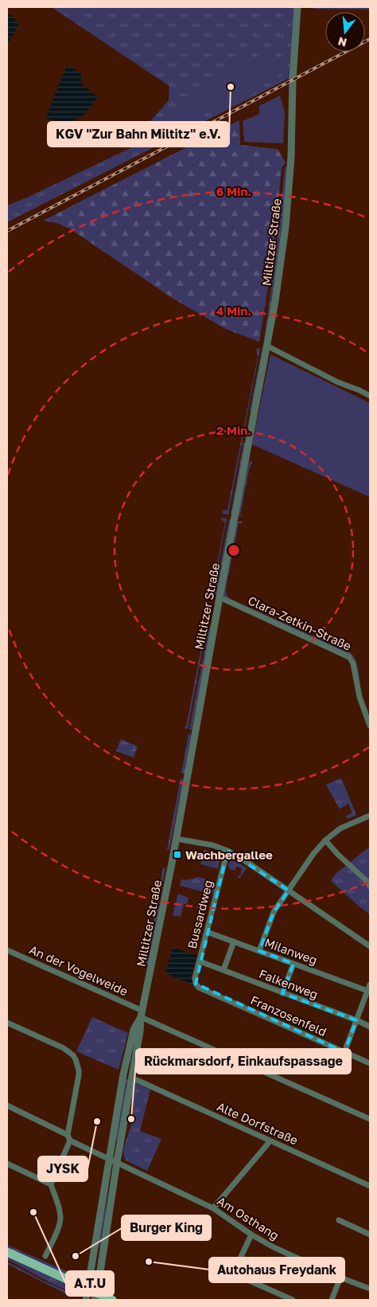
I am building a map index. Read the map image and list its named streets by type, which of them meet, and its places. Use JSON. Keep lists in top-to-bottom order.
{
  "streets": {
    "street": [
      "Miltitzer Straße",
      "Clara-Zetkin-Straße",
      "Bussardweg",
      "Milanweg",
      "An der Vogelweide",
      "Falkenweg",
      "Franzosenfeld",
      "Alte Dorfstraße",
      "Am Osthang"
    ]
  },
  "crossings": [
    ["Miltitzer Straße", "Clara-Zetkin-Straße"],
    ["Miltitzer Straße", "An der Vogelweide"],
    ["Miltitzer Straße", "Am Osthang"],
    ["Bussardweg", "Milanweg"],
    ["Bussardweg", "Falkenweg"],
    ["Bussardweg", "Franzosenfeld"]
  ],
  "places": {
    "other": [
      "KGV \"Zur Bahn Miltitz\" e.V.",
      "Rückmarsdorf, Einkaufspassage",
      "JYSK",
      "A.T.U",
      "Burger King",
      "Autohaus Freydank"
    ],
    "transit": ["Wachbergallee"]
  },
  "north": "bottom",
  "rings": ["6 Min.", "4 Min.", "2 Min."]
}
